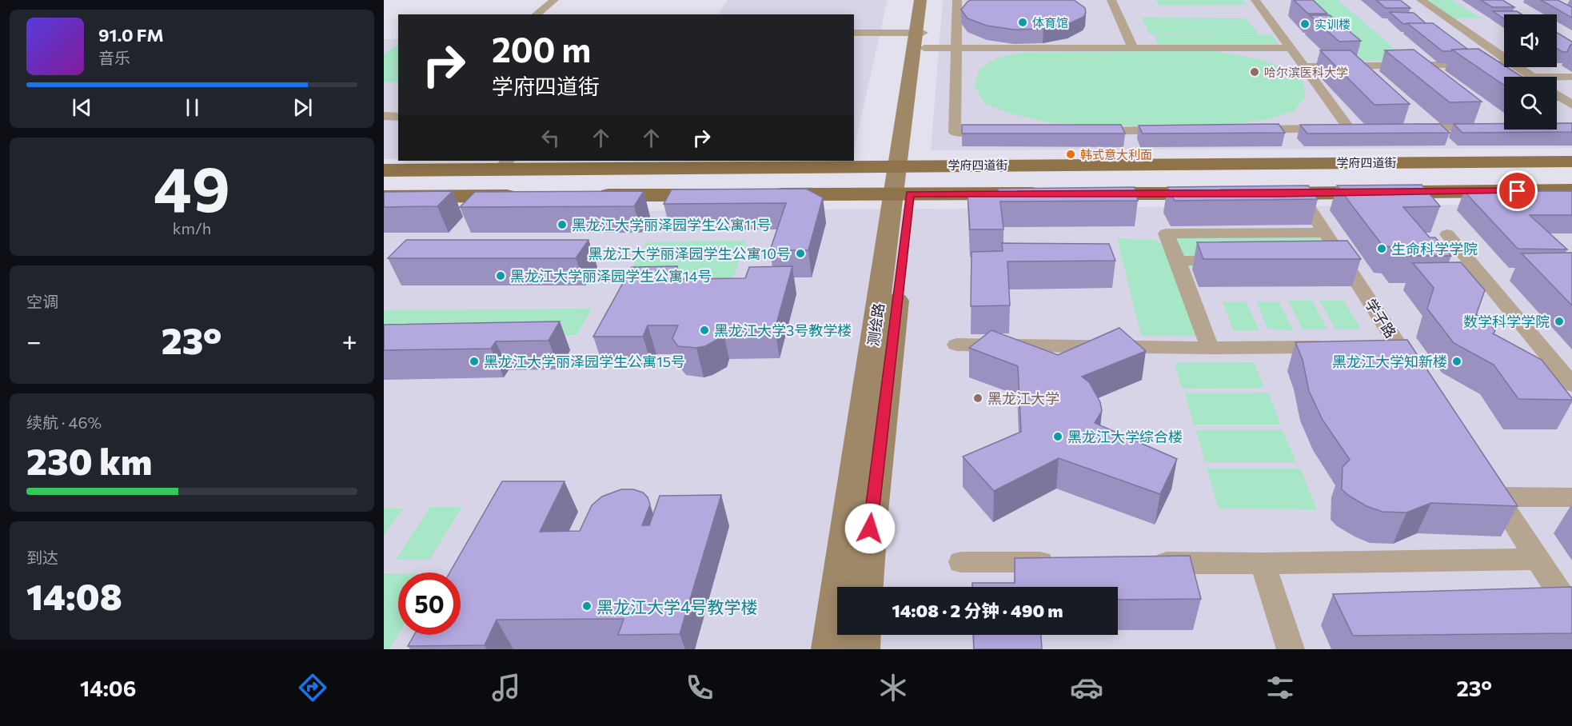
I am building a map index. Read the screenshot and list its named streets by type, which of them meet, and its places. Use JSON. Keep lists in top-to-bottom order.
{
  "streets": {
    "main road": ["学府四道街", "测绘路"],
    "street": ["学子路"]
  },
  "crossings": [
    ["学府四道街", "测绘路"]
  ],
  "places": [
    "体育馆",
    "实训楼",
    "哈尔滨医科大学",
    "韩式意大利面",
    "黑龙江大学丽泽园学生公寓11号",
    "生命科学学院",
    "黑龙江大学丽泽园学生公寓10号",
    "黑龙江大学丽泽园学生公寓14号",
    "数学科学学院",
    "黑龙江大学3号教学楼",
    "黑龙江大学丽泽园学生公寓15号",
    "黑龙江大学知新楼",
    "黑龙江大学",
    "黑龙江大学综合楼",
    "黑龙江大学4号教学楼"
  ],
  "page": {
    "turn": ["200 m", "学府四道街"],
    "song": ["91.0 FM", "音乐"],
    "tile": [
      ["49", "km/h"],
      "空调",
      ["续航 · 46%", "230 km"],
      ["到达", "14:08"]
    ],
    "heat": ["−", "23°", "+"],
    "limit": "50",
    "trip": "14:08 · 2 分钟 · 490 m",
    "tabs": ["14:06", "23°"]
  }
}
